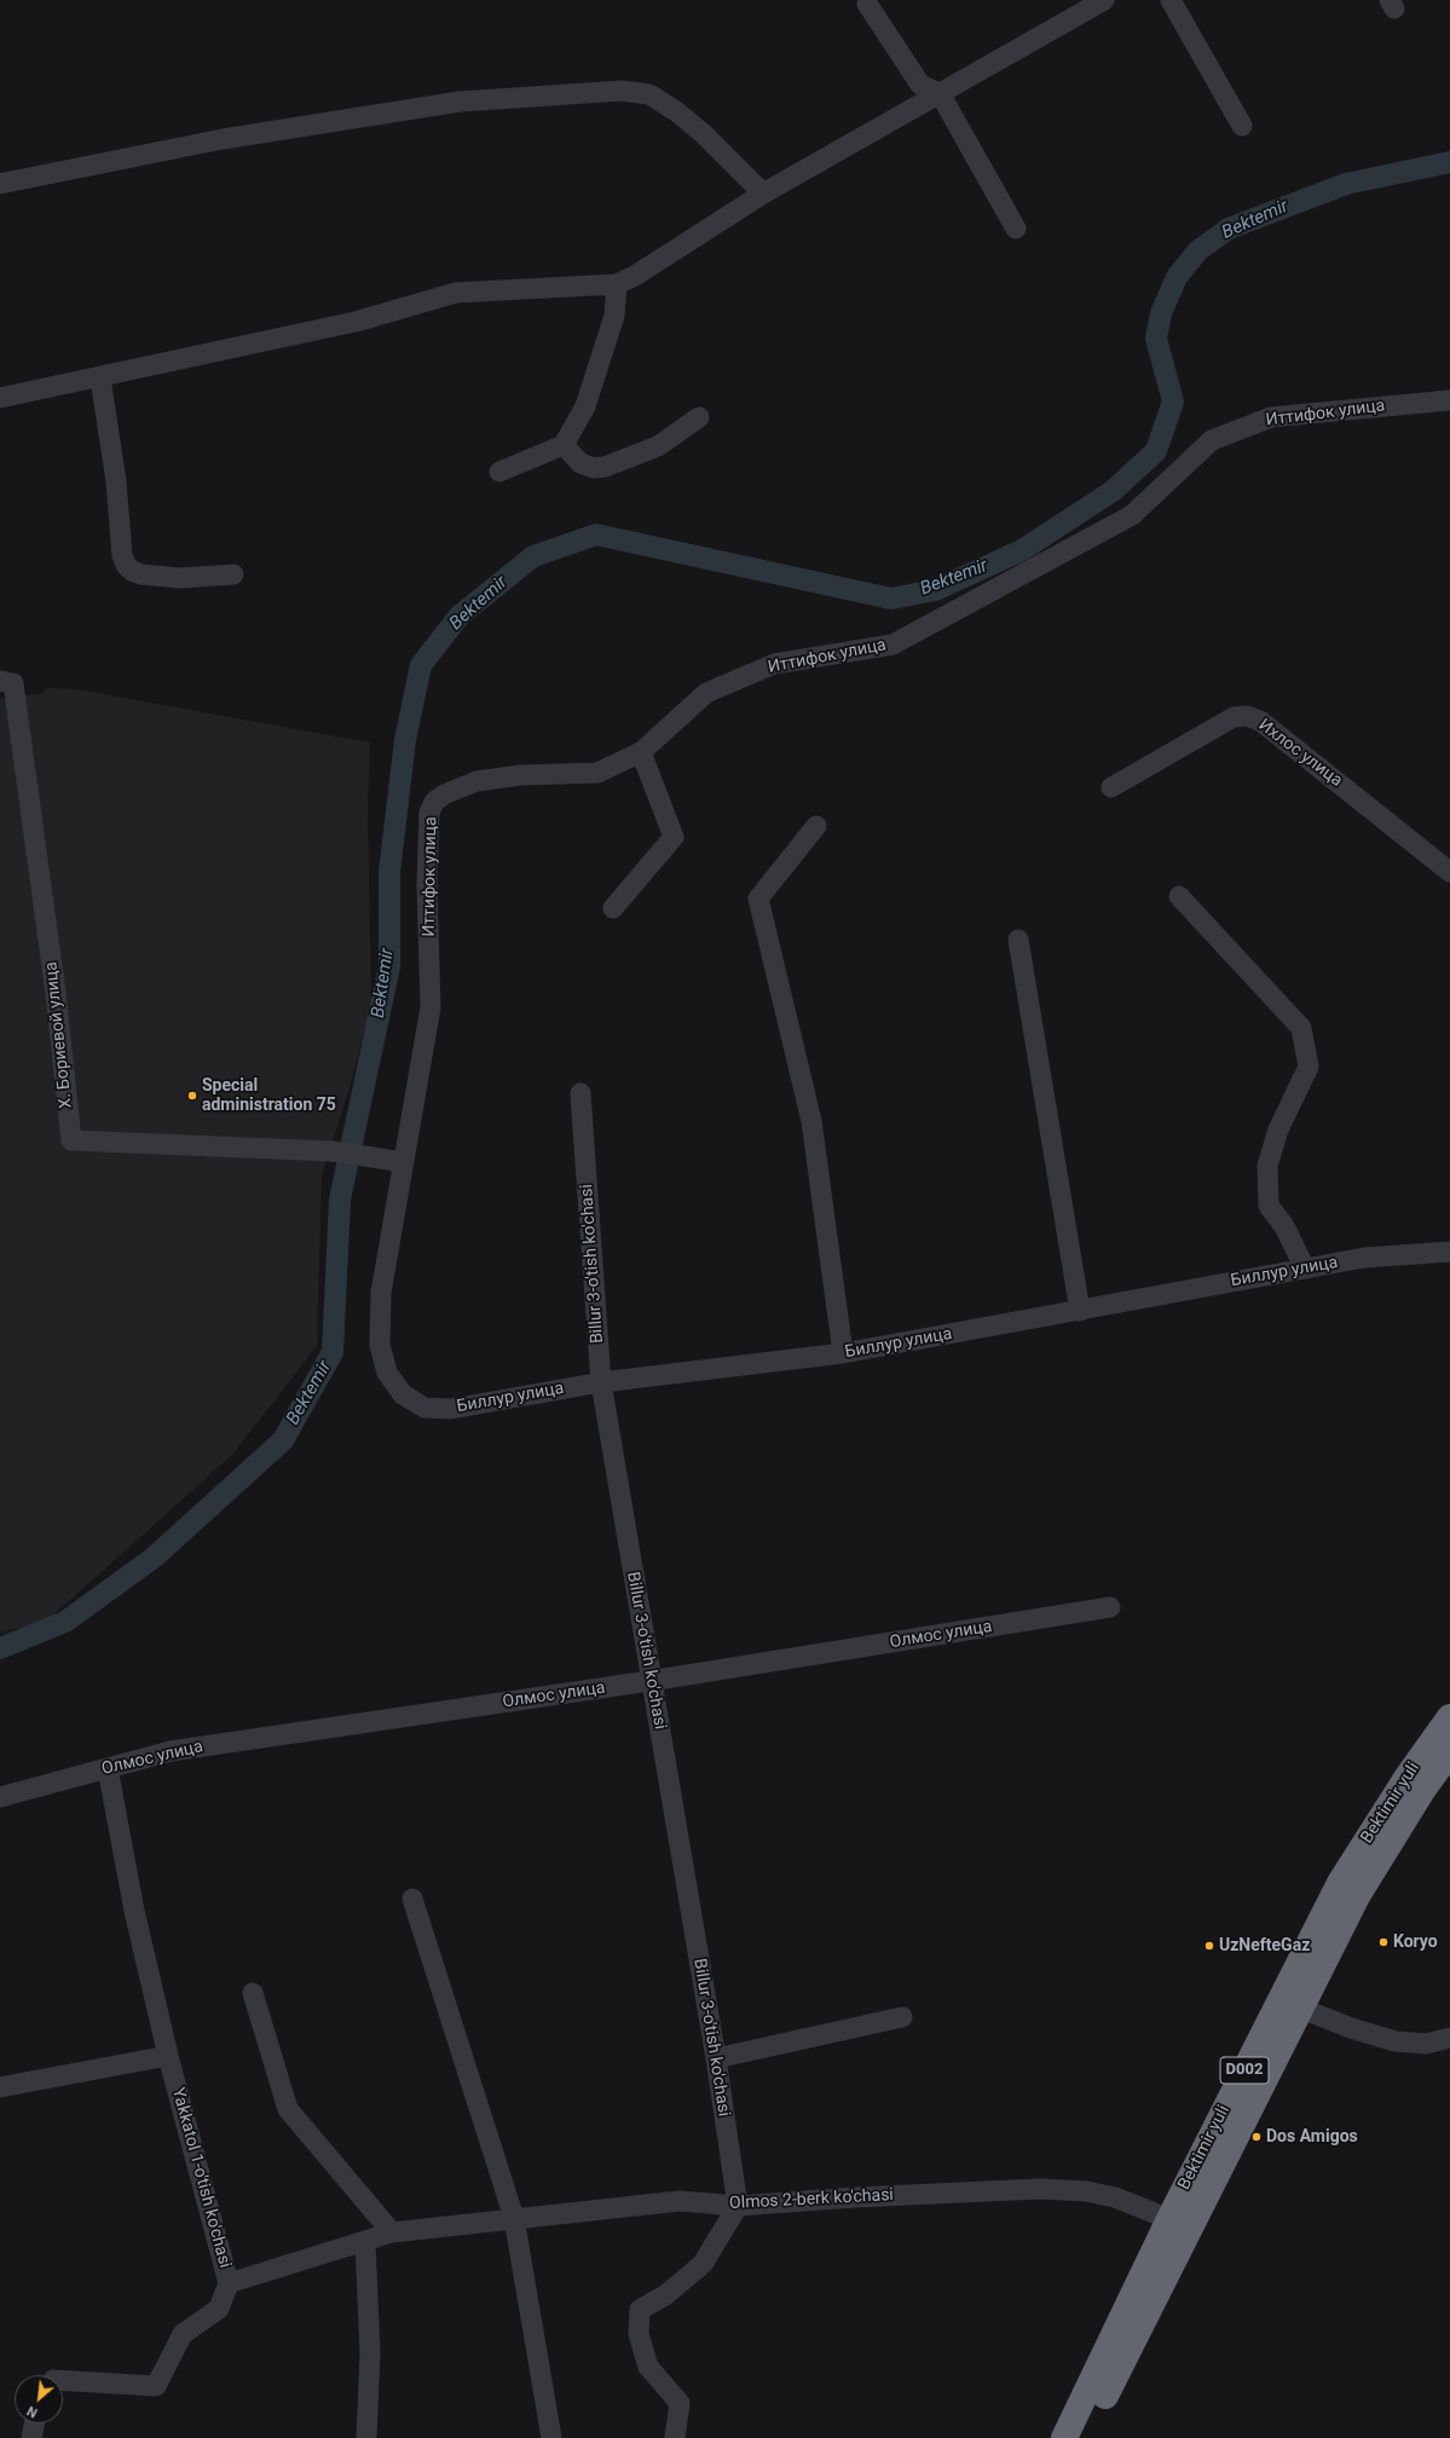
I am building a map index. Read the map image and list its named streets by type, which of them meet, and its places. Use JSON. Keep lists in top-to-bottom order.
{
  "streets": {
    "highway": ["Bektimir yuli", "D002"],
    "street": [
      "Иттифок улица",
      "Ихлос улица",
      "Х. Бориевой улица",
      "Billur 3-o'tish ko'chasi",
      "Биллур улица",
      "Олмос улица",
      "Yakkatol 1-o'tish ko'chasi",
      "Olmos 2-berk ko'chasi"
    ]
  },
  "crossings": [
    ["Иттифок улица", "Х. Бориевой улица"],
    ["Иттифок улица", "Биллур улица"],
    ["Billur 3-o'tish ko'chasi", "Биллур улица"],
    ["Billur 3-o'tish ko'chasi", "Олмос улица"],
    ["Billur 3-o'tish ko'chasi", "Olmos 2-berk ko'chasi"],
    ["Олмос улица", "Yakkatol 1-o'tish ko'chasi"],
    ["Bektimir yuli", "Olmos 2-berk ko'chasi"],
    ["Yakkatol 1-o'tish ko'chasi", "Olmos 2-berk ko'chasi"]
  ],
  "water": ["Bektemir"],
  "places": [
    "Special administration 75",
    "Koryo",
    "UzNefteGaz",
    "Dos Amigos"
  ],
  "north": "bottom left"
}
